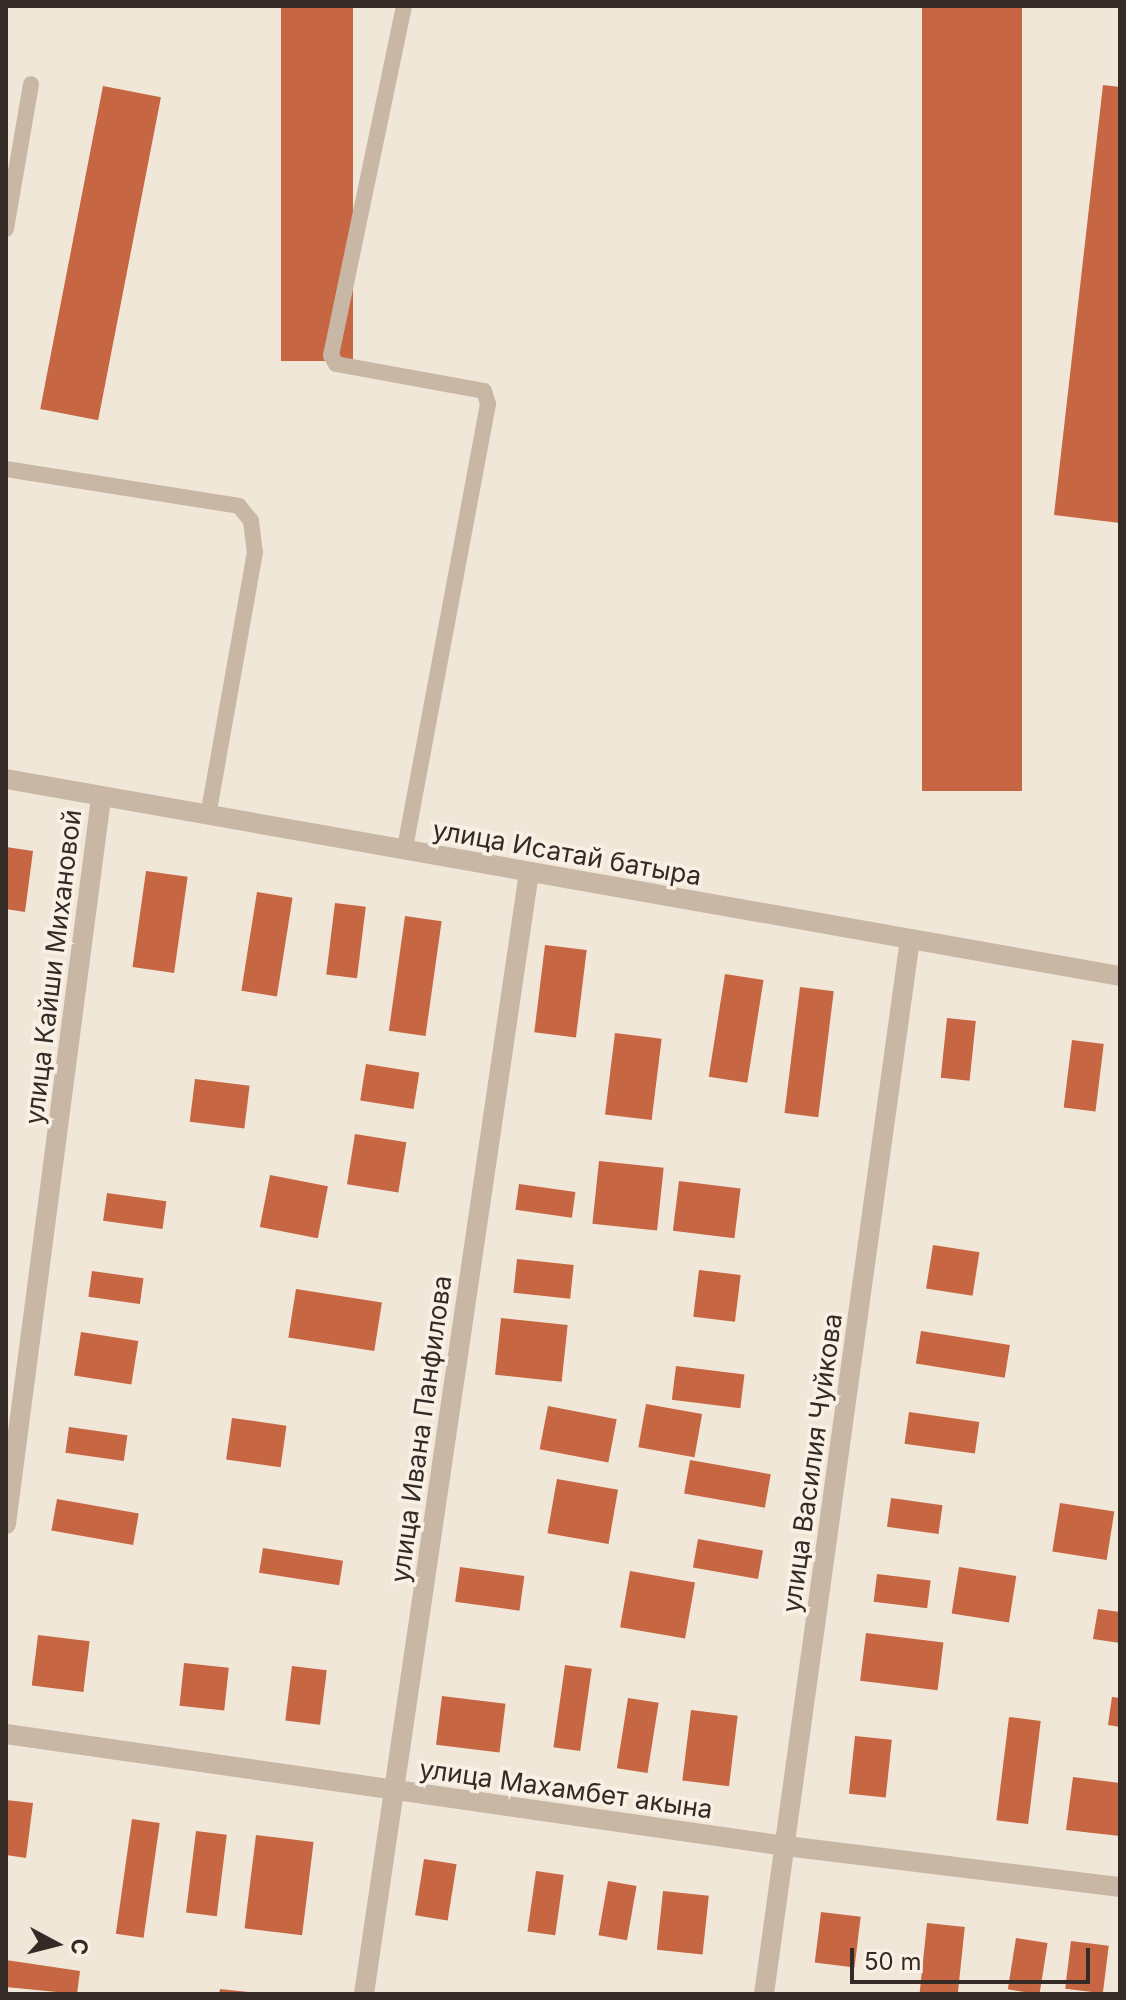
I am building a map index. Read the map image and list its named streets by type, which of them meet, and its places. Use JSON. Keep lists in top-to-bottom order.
{
  "streets": {
    "street": [
      "улица Исатай батыра",
      "улица Кайши Михановой",
      "улица Ивана Панфилова",
      "улица Василия Чуйкова",
      "улица Махамбет акына"
    ]
  },
  "crossings": [
    ["улица Исатай батыра", "улица Кайши Михановой"],
    ["улица Исатай батыра", "улица Ивана Панфилова"],
    ["улица Исатай батыра", "улица Василия Чуйкова"],
    ["улица Ивана Панфилова", "улица Махамбет акына"],
    ["улица Василия Чуйкова", "улица Махамбет акына"]
  ],
  "scale_bar": "50 m",
  "north": "right"
}
